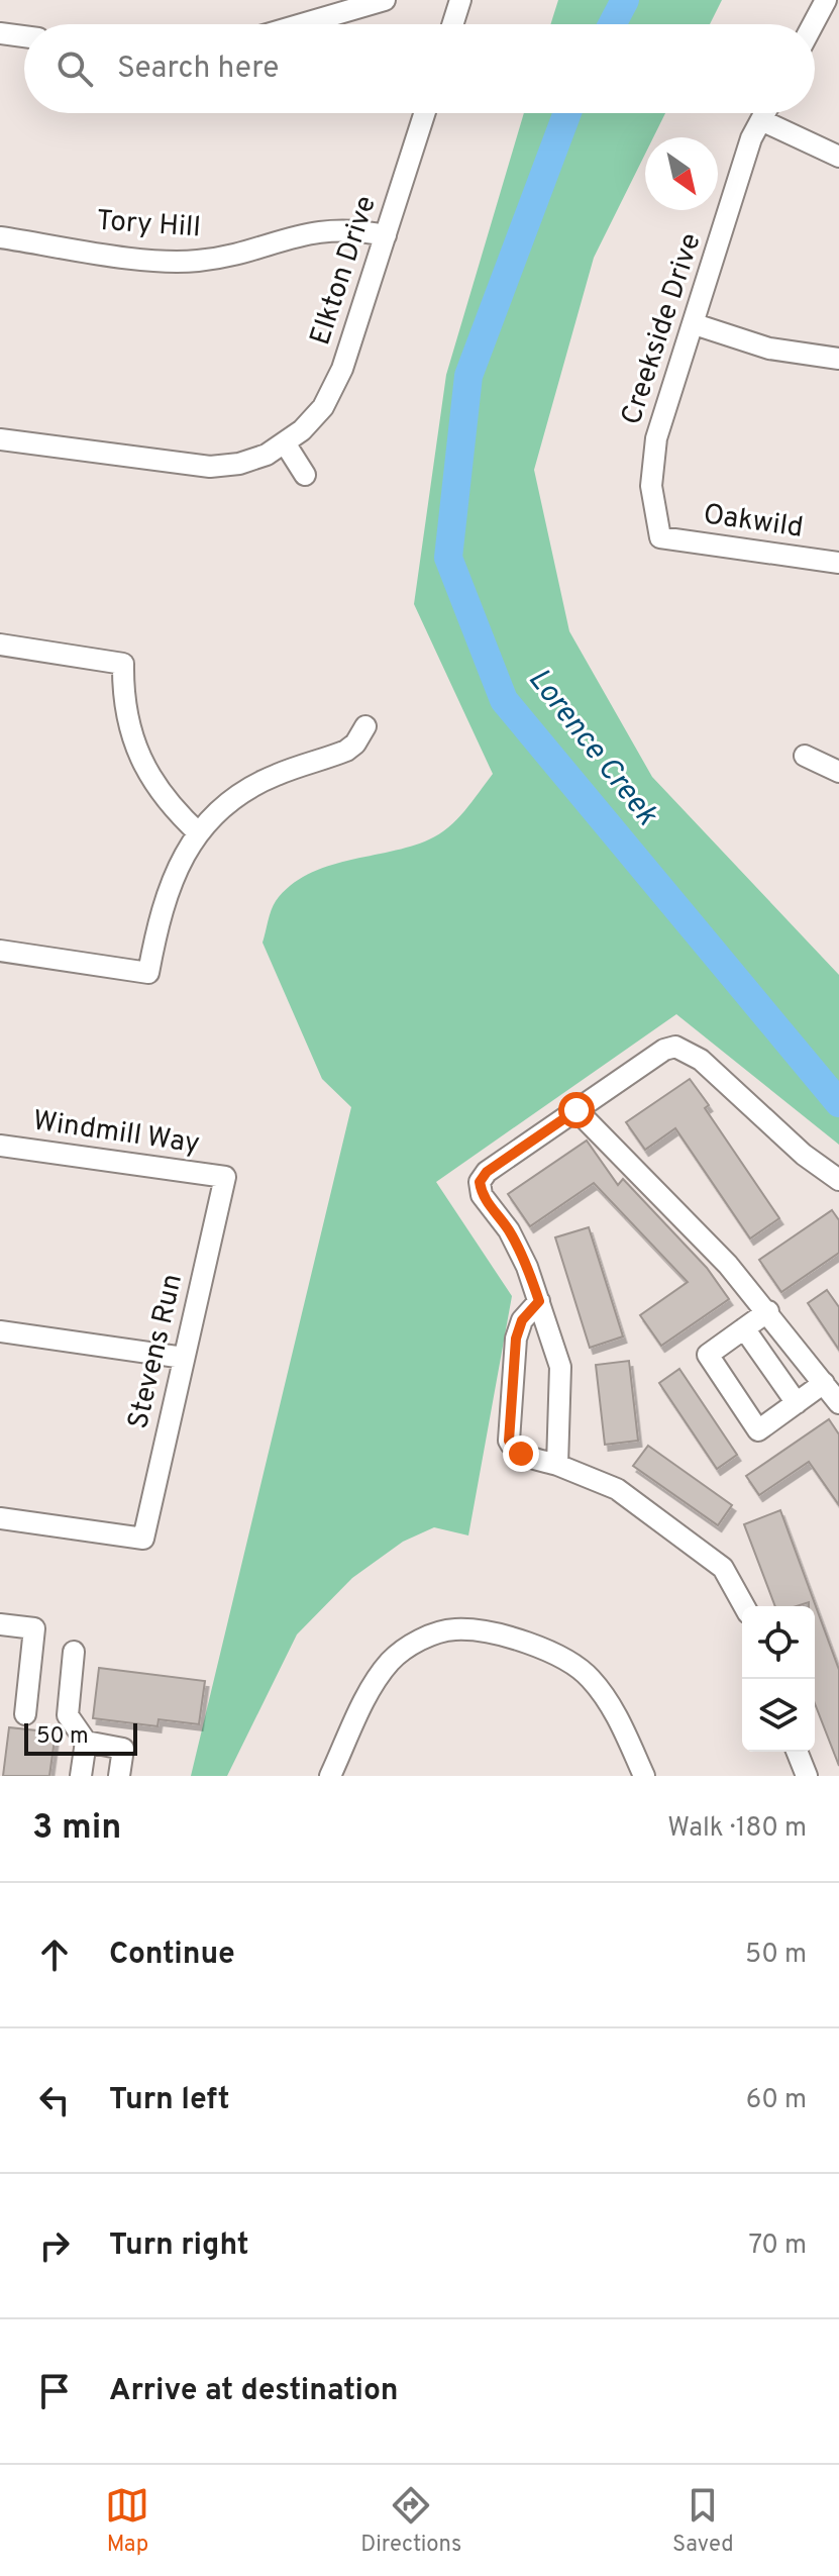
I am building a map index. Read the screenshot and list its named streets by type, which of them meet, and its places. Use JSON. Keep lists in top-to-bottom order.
{
  "streets": {
    "street": [
      "Tory Hill",
      "Elkton Drive",
      "Creekside Drive",
      "Oakwild",
      "Windmill Way",
      "Stevens Run"
    ]
  },
  "crossings": [
    ["Tory Hill", "Elkton Drive"],
    ["Creekside Drive", "Oakwild"],
    ["Windmill Way", "Stevens Run"]
  ],
  "water": ["Lorence Creek"],
  "scale_bar": "50 m",
  "north": "bottom right",
  "page": {
    "search": "Search here",
    "scale": "50 m",
    "heading": ["3 min", "Walk · 180 m"],
    "list": [
      ["Continue", "50 m"],
      ["Turn left", "60 m"],
      ["Turn right", "70 m"],
      "Arrive at destination"
    ],
    "nav": ["Map", "Directions", "Saved"]
  }
}
